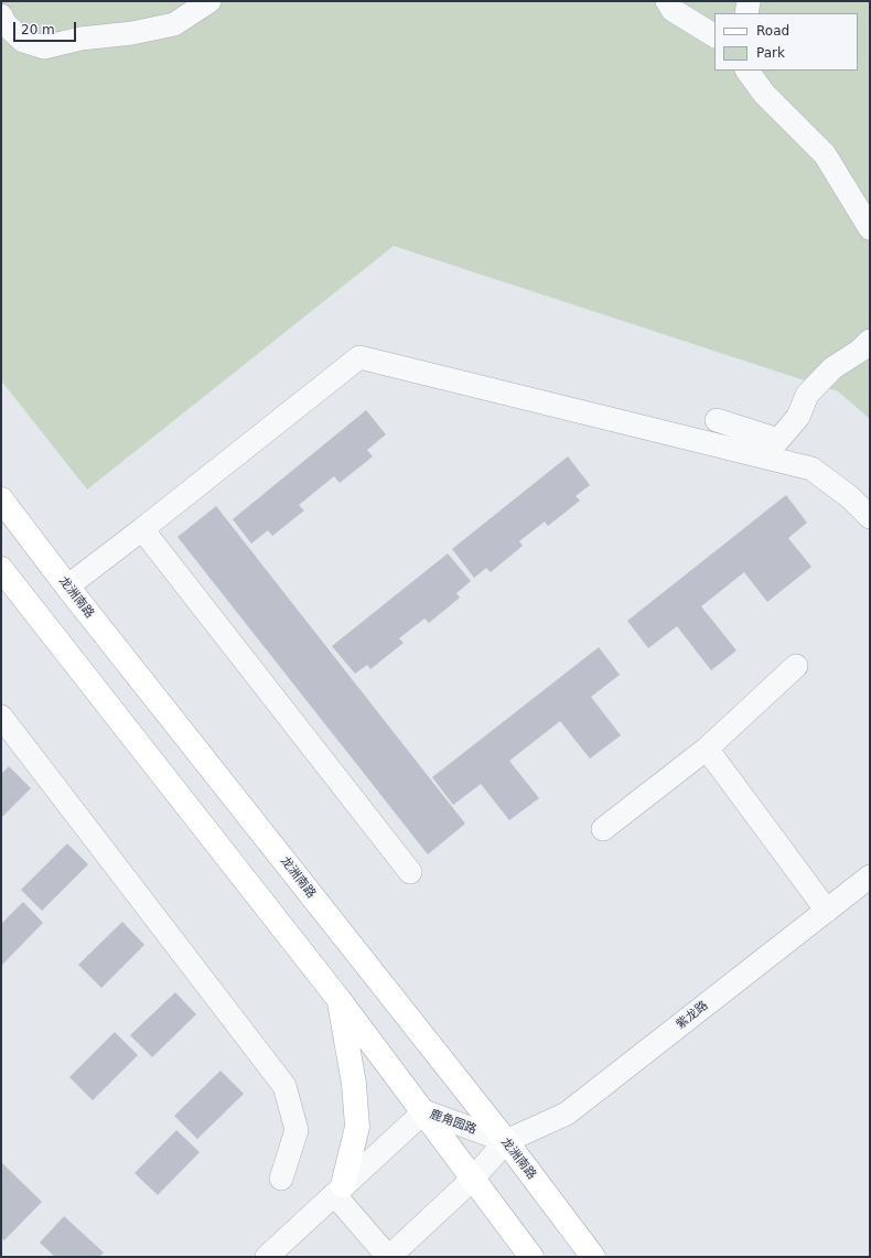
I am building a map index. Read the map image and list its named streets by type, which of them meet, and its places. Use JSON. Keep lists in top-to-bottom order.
{
  "streets": {
    "main road": ["龙洲南路"],
    "street": ["紫龙路", "鹿角园路"]
  },
  "crossings": [
    ["龙洲南路", "紫龙路"],
    ["龙洲南路", "鹿角园路"],
    ["紫龙路", "鹿角园路"]
  ],
  "legend": ["Road", "Park"],
  "scale_bar": "20 m"
}
